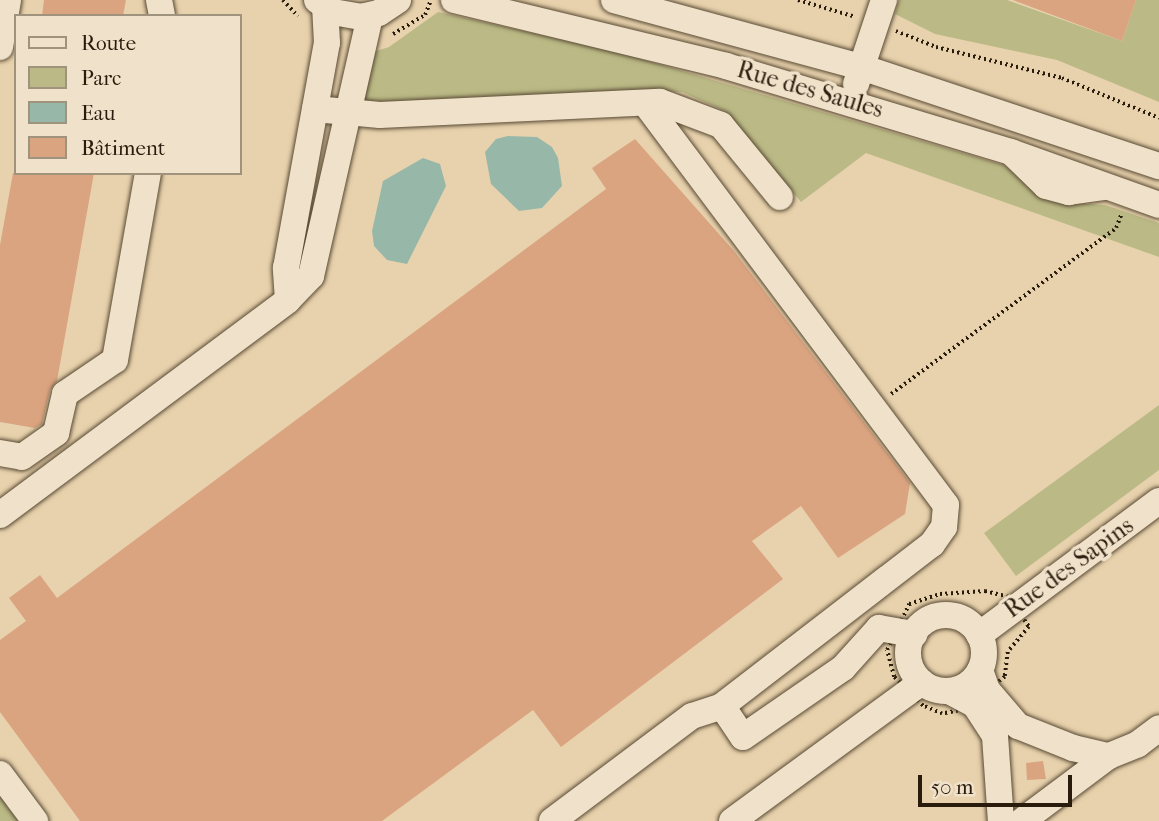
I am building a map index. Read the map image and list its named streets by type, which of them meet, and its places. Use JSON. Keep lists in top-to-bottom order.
{
  "streets": {
    "street": ["Rue des Saules", "Rue des Sapins"]
  },
  "legend": [
    "Route",
    "Parc",
    "Eau",
    "Bâtiment"
  ],
  "scale_bar": "50 m"
}
